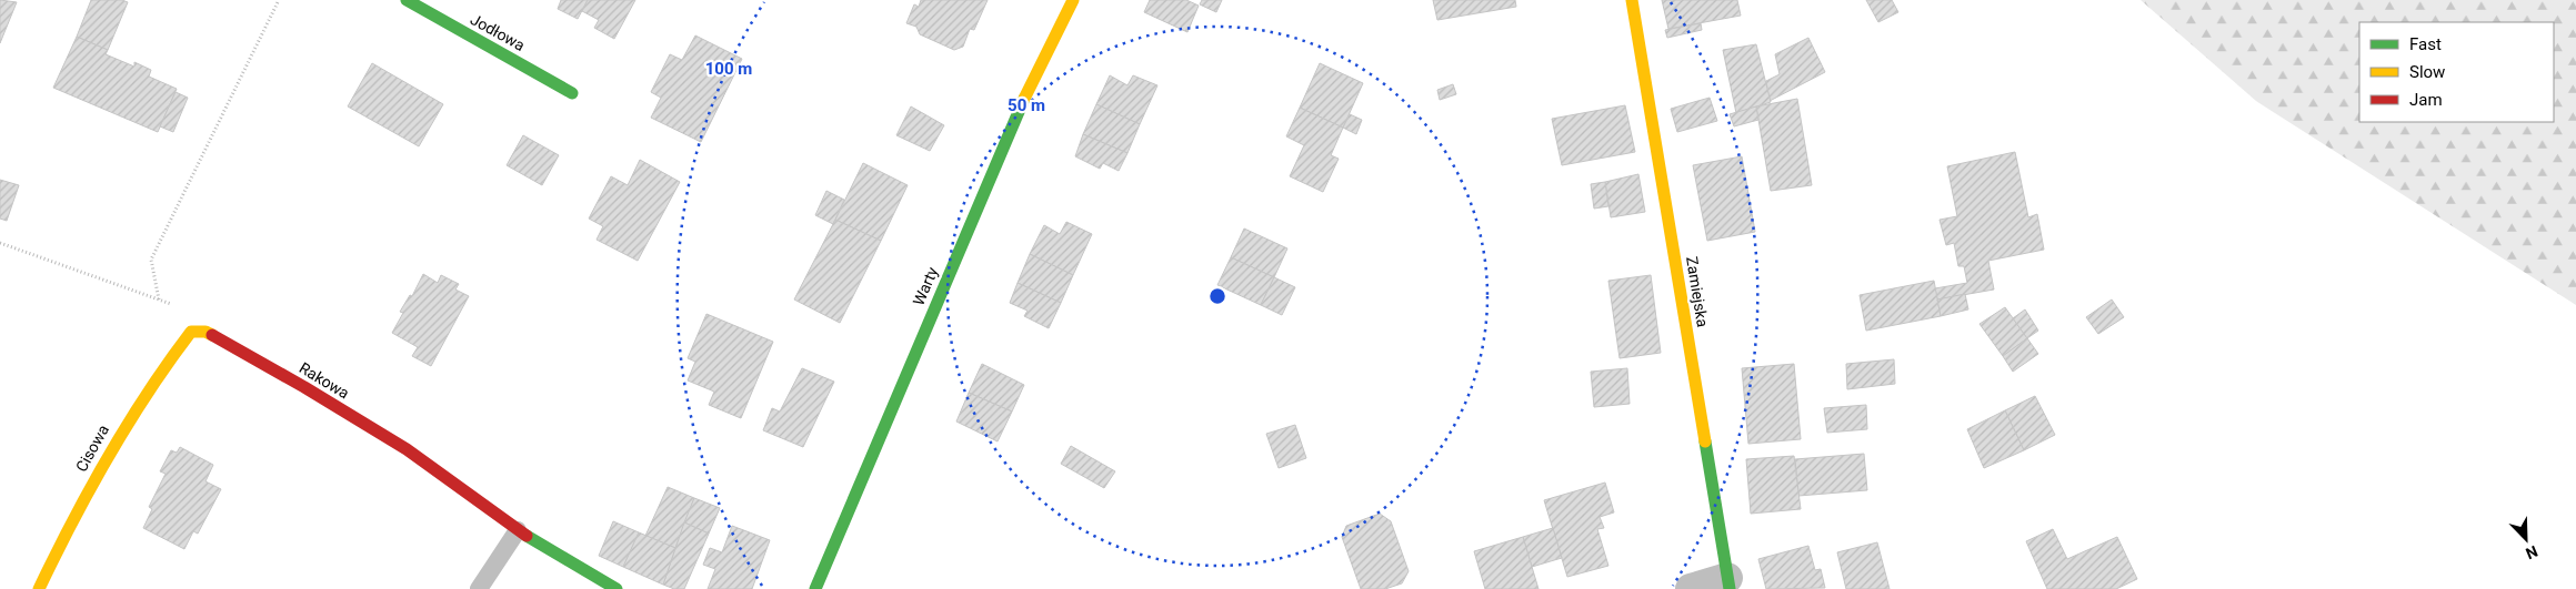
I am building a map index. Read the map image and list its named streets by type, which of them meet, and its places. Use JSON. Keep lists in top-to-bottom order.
{
  "streets": {
    "street": [
      "Jodłowa",
      "Warty",
      "Zamiejska",
      "Rakowa",
      "Cisowa"
    ]
  },
  "crossings": [
    ["Rakowa", "Cisowa"]
  ],
  "legend": ["Fast", "Slow", "Jam"],
  "north": "bottom right",
  "rings": ["100 m", "50 m"]
}
